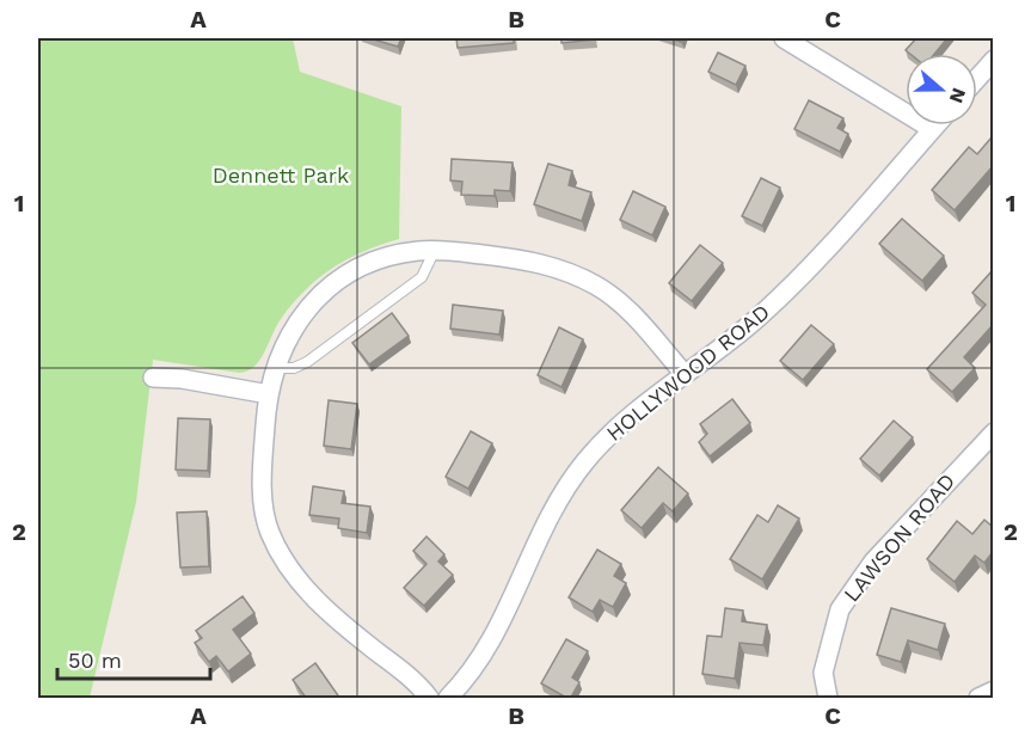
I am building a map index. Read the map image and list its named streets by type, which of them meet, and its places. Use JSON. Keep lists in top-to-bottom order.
{
  "streets": {
    "street": ["HOLLYWOOD ROAD", "LAWSON ROAD"]
  },
  "parks": ["Dennett Park"],
  "scale_bar": "50 m",
  "north": "right",
  "grid": {
    "columns": ["A", "B", "C"],
    "rows": ["1", "2"]
  }
}
